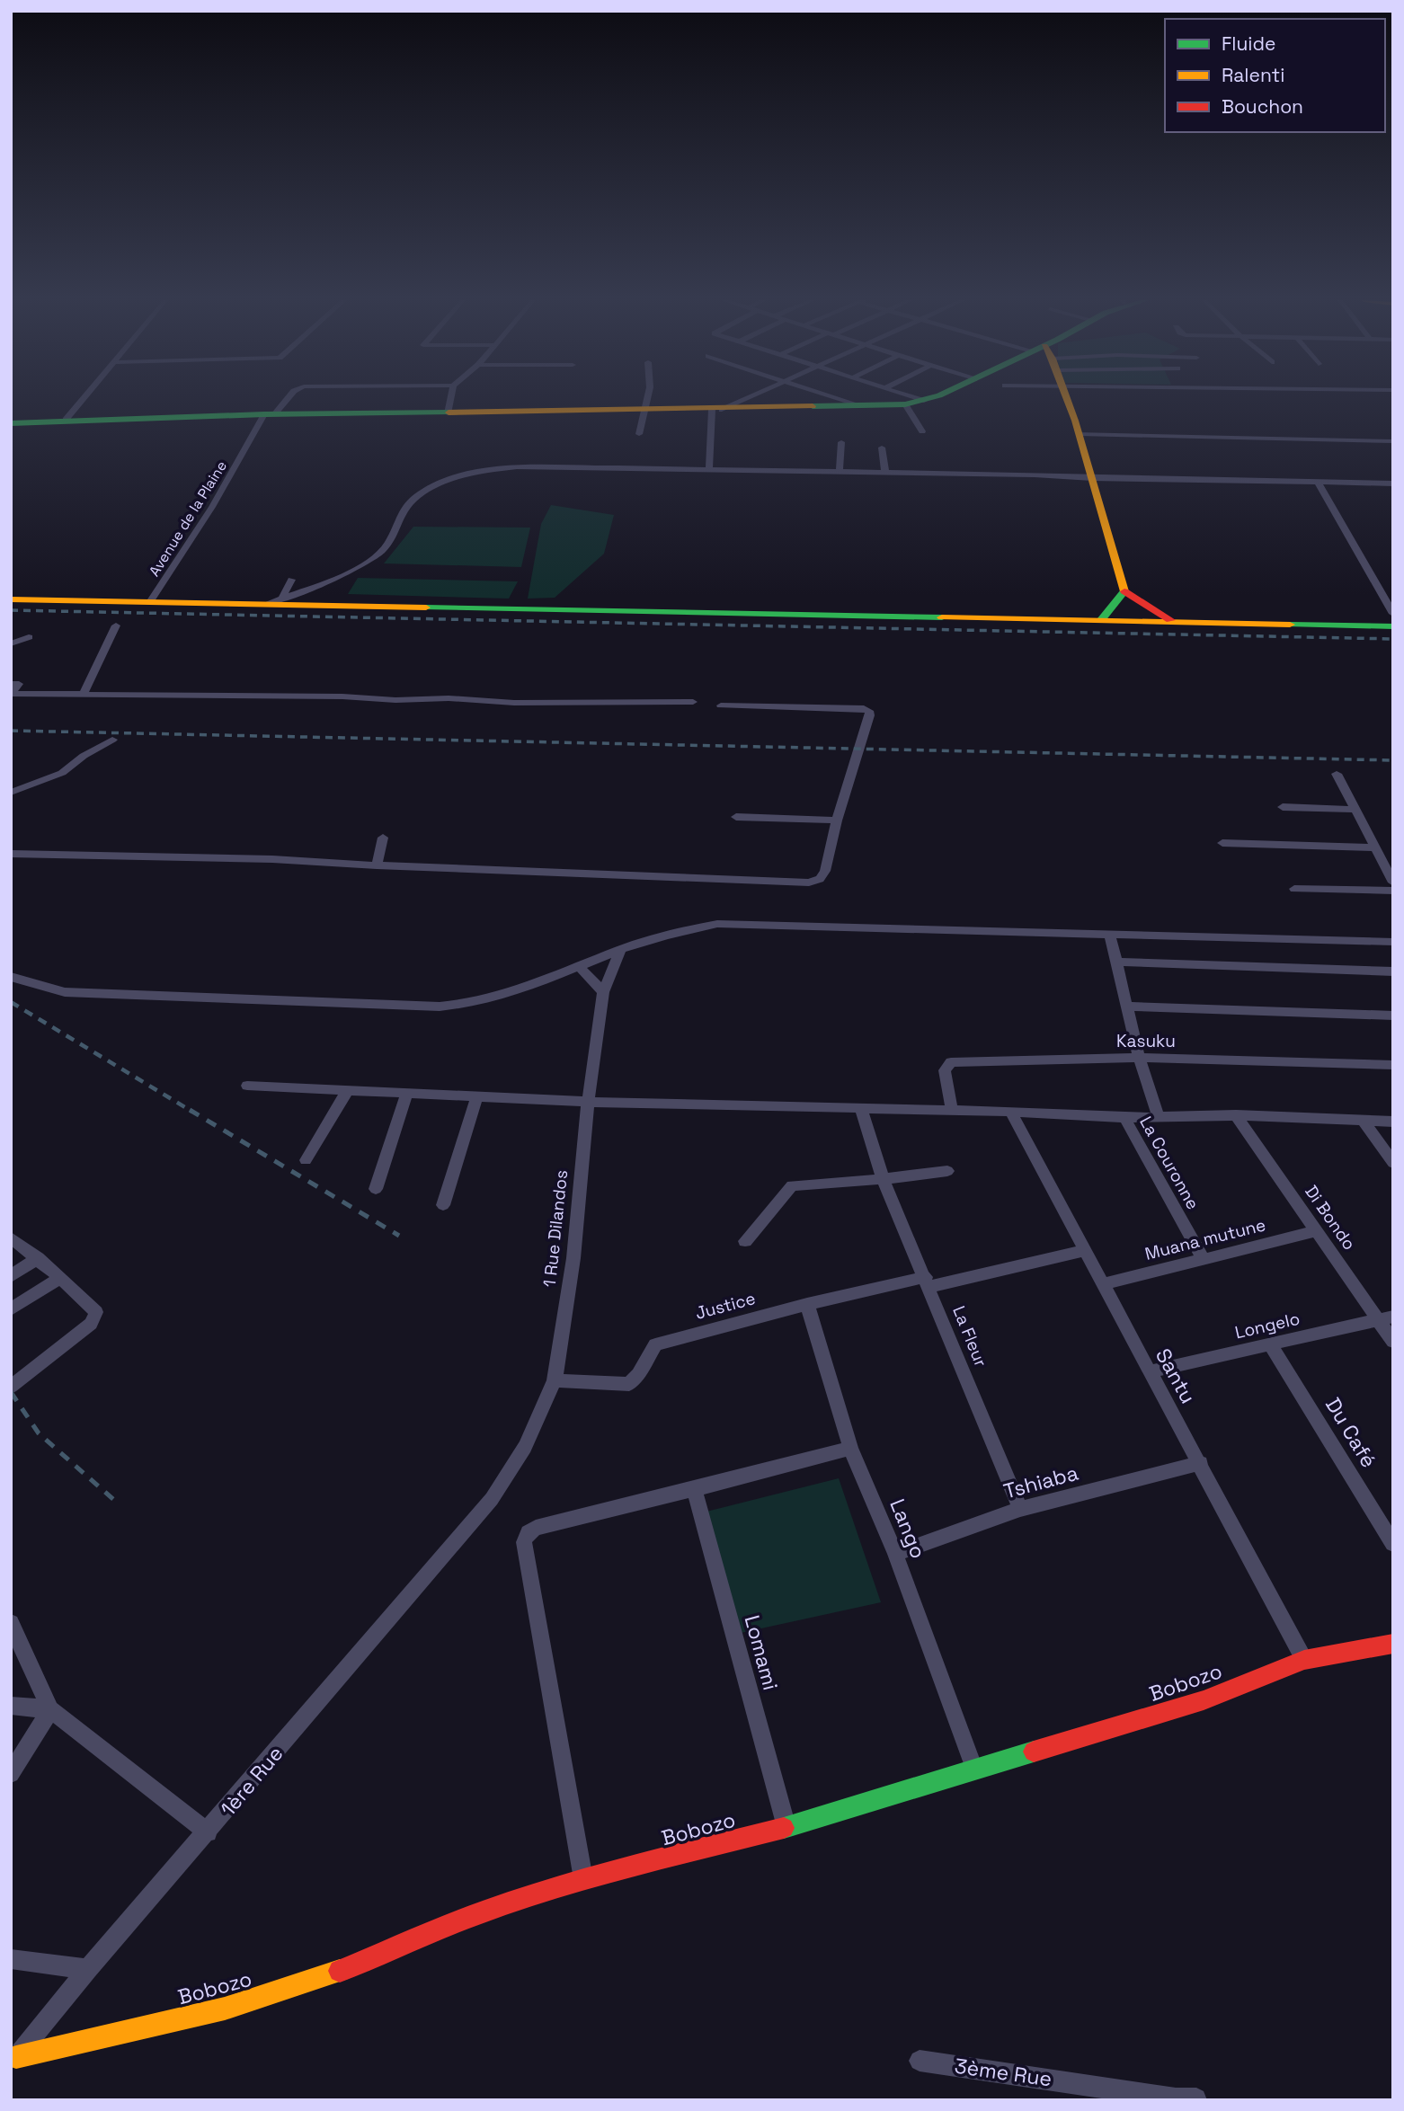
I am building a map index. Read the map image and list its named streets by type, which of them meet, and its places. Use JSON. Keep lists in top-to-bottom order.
{
  "streets": {
    "street": [
      "Avenue de la Plaine",
      "Kasuku",
      "La Couronne",
      "Di Bondo",
      "1 Rue Dilandos",
      "Muana mutune",
      "Justice",
      "Longelo",
      "La Fleur",
      "Santu",
      "Du Café",
      "Tshiaba",
      "Lango",
      "Lomami",
      "Bobozo",
      "1ère Rue",
      "3ème Rue"
    ]
  },
  "crossings": [
    ["La Couronne", "Muana mutune"],
    ["Di Bondo", "Muana mutune"],
    ["Di Bondo", "Longelo"],
    ["1 Rue Dilandos", "Justice"],
    ["1 Rue Dilandos", "1ère Rue"],
    ["Muana mutune", "Santu"],
    ["Justice", "La Fleur"],
    ["Justice", "Santu"],
    ["Justice", "Lango"],
    ["Longelo", "Santu"],
    ["Longelo", "Du Café"],
    ["La Fleur", "Tshiaba"],
    ["Santu", "Tshiaba"],
    ["Santu", "Bobozo"],
    ["Tshiaba", "Lango"],
    ["Lango", "Bobozo"],
    ["Lomami", "Bobozo"],
    ["Bobozo", "1ère Rue"]
  ],
  "legend": ["Fluide", "Ralenti", "Bouchon"]
}
